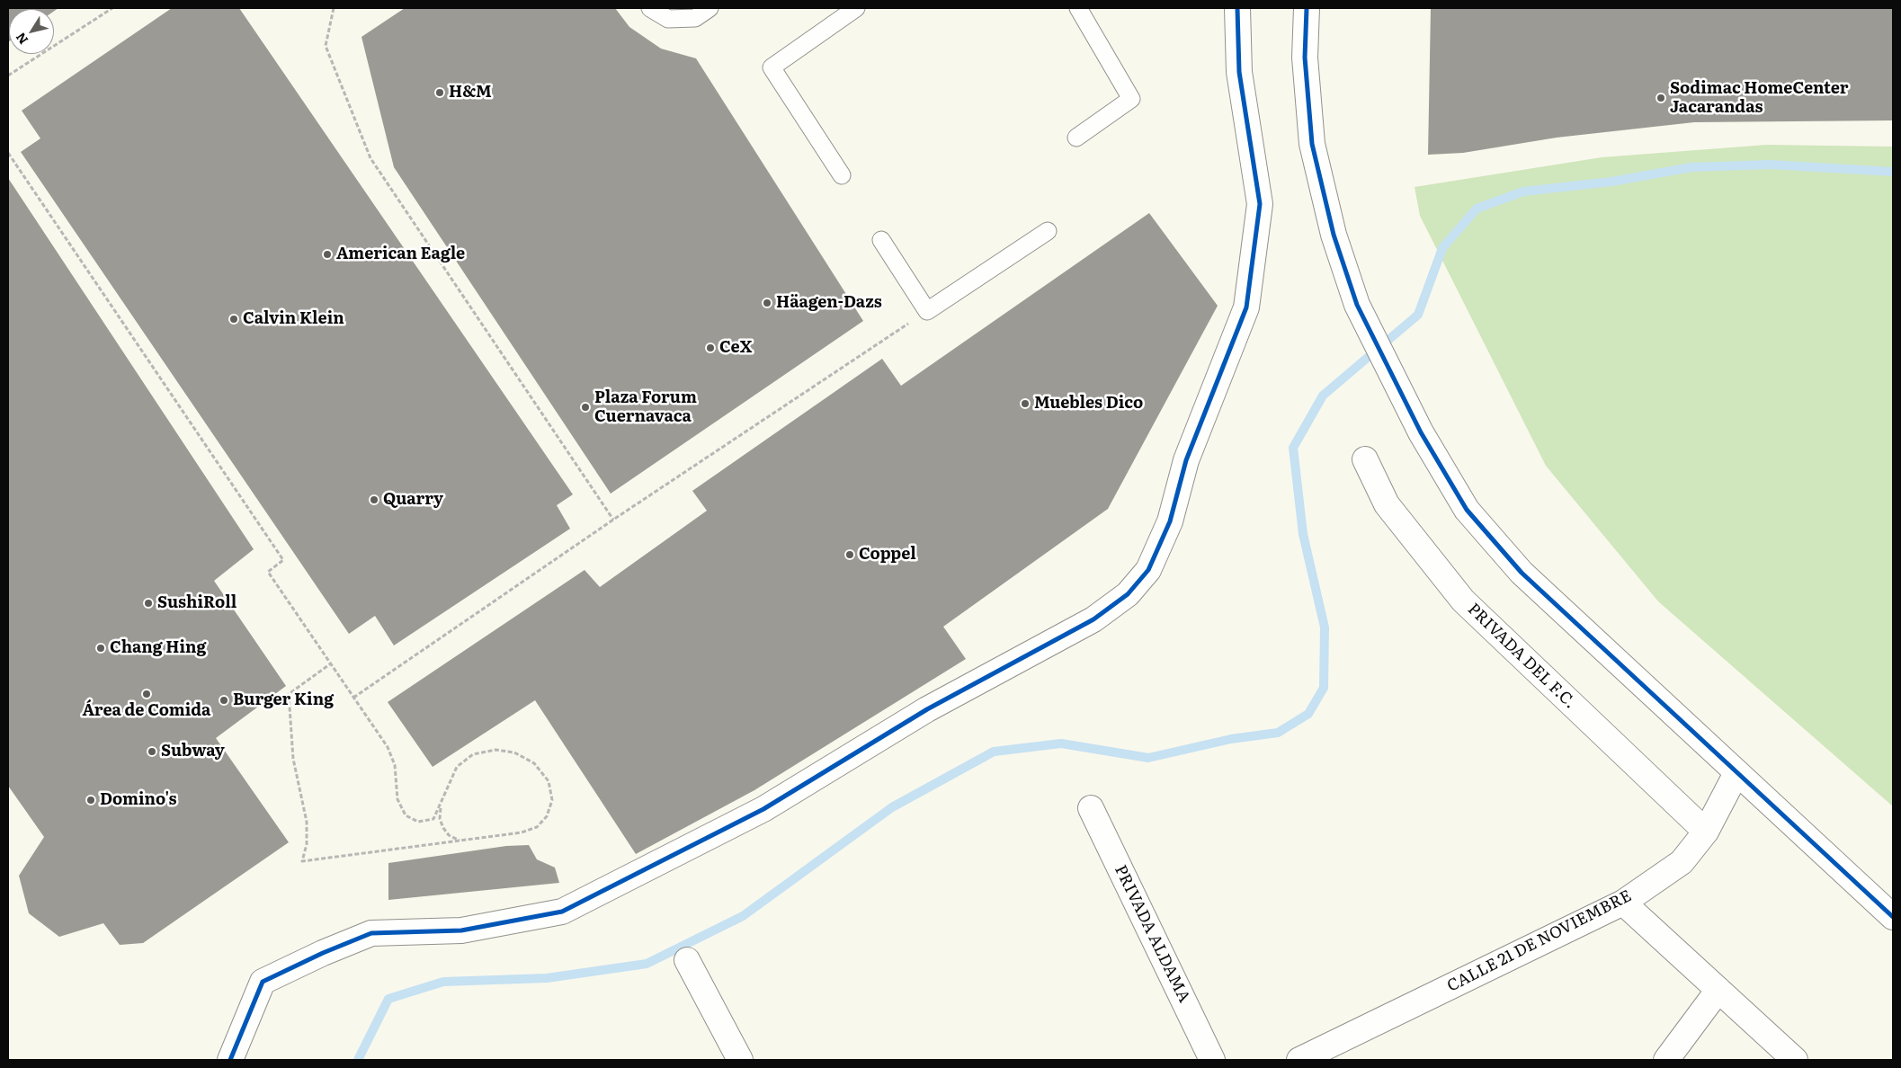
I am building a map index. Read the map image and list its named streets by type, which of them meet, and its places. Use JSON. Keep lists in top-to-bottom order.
{
  "streets": {
    "street": ["PRIVADA DEL F.C.", "PRIVADA ALDAMA", "CALLE 21 DE NOVIEMBRE"]
  },
  "crossings": [
    ["PRIVADA DEL F.C.", "CALLE 21 DE NOVIEMBRE"]
  ],
  "places": [
    "H&M",
    "Sodimac HomeCenter Jacarandas",
    "American Eagle",
    "Häagen-Dazs",
    "Calvin Klein",
    "CeX",
    "Muebles Dico",
    "Plaza Forum Cuernavaca",
    "Quarry",
    "Coppel",
    "SushiRoll",
    "Chang Hing",
    "Área de Comida",
    "Burger King",
    "Subway",
    "Domino's"
  ],
  "north": "bottom left"
}
